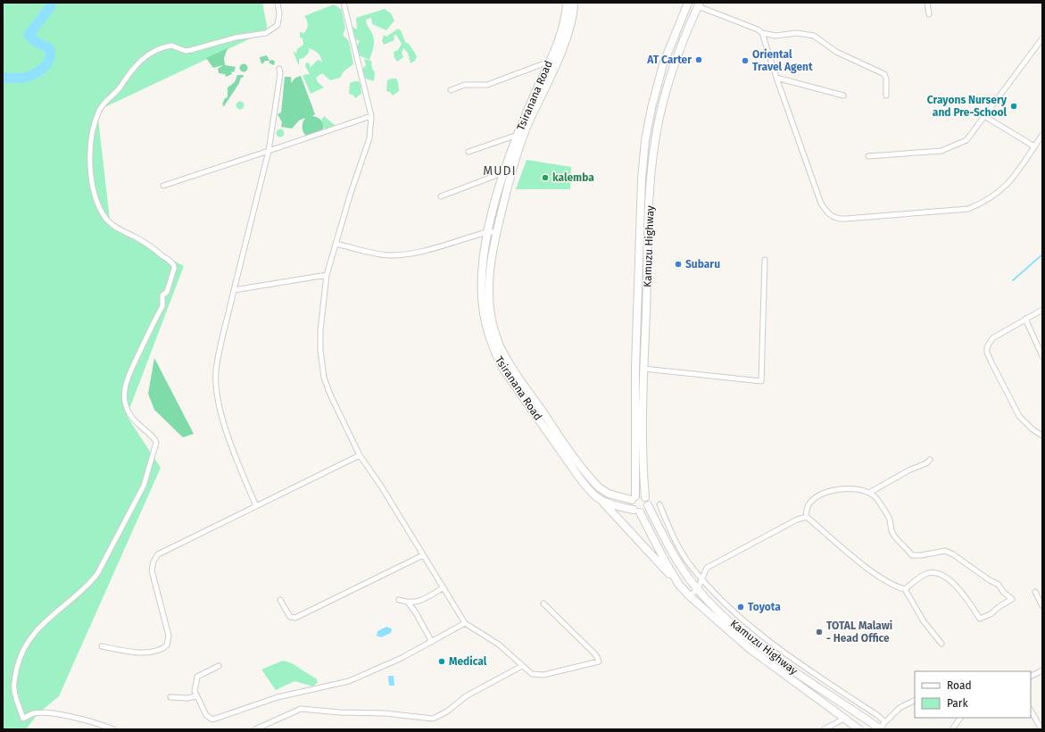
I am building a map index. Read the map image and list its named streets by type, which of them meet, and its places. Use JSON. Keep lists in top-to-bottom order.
{
  "streets": {
    "highway": ["Tsiranana Road", "Kamuzu Highway"]
  },
  "crossings": [
    ["Tsiranana Road", "Kamuzu Highway"]
  ],
  "districts": ["MUDI"],
  "places": [
    "AT Carter",
    "Oriental Travel Agent",
    "Crayons Nursery and Pre-School",
    "kalemba",
    "Subaru",
    "Toyota",
    "TOTAL Malawi - Head Office",
    "Medical"
  ],
  "legend": ["Road", "Park"]
}
